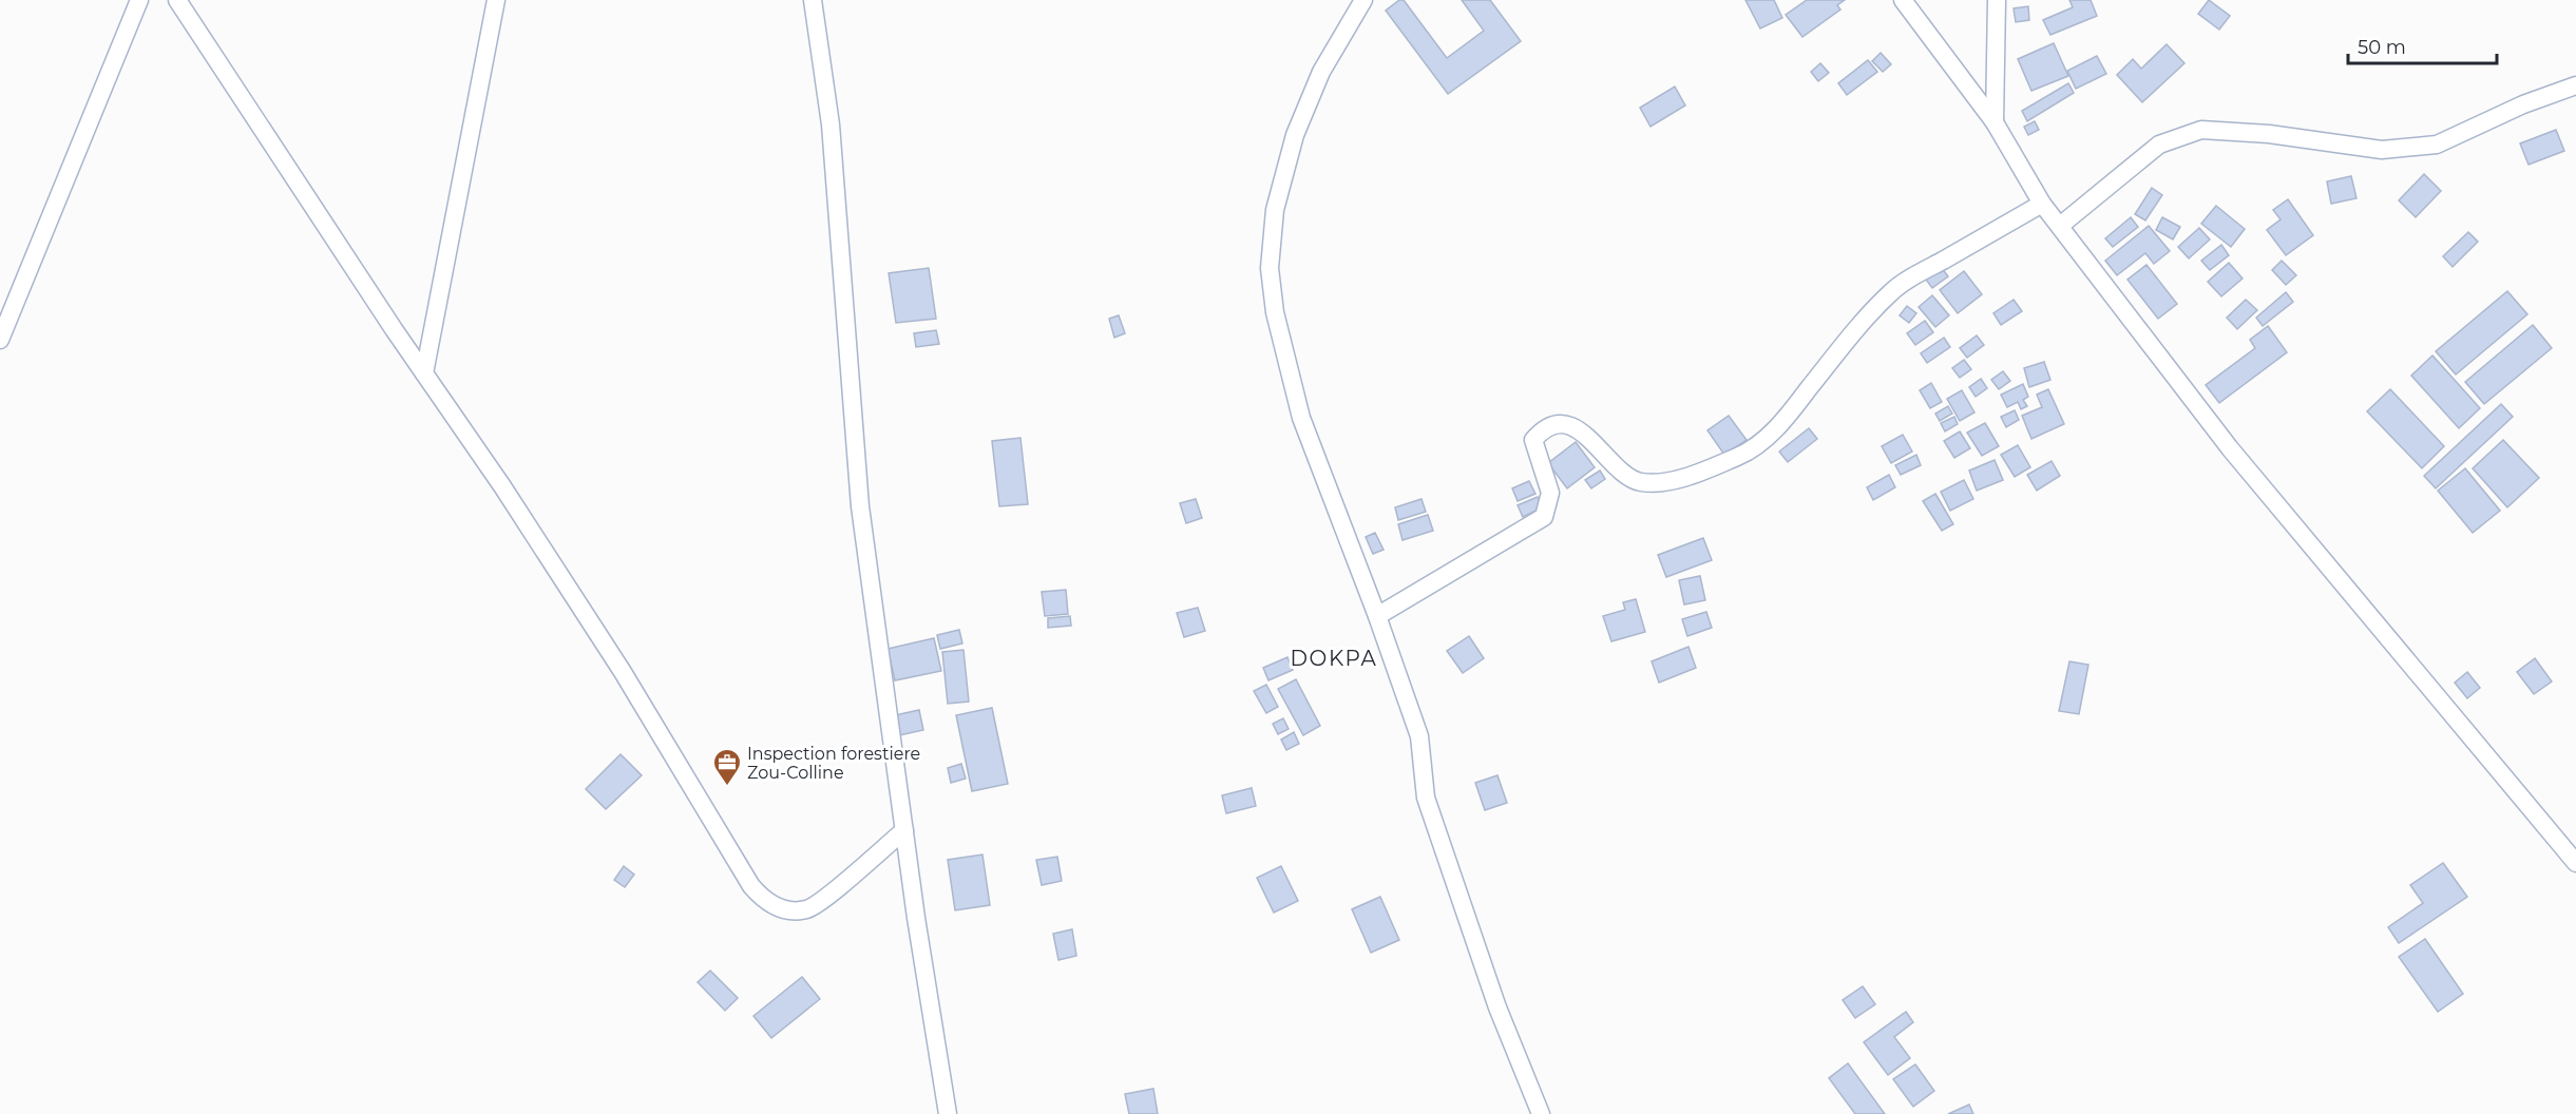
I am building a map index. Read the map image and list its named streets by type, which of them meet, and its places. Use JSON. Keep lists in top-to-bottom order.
{
  "districts": ["DOKPA"],
  "places": {
    "office": ["Inspection forestiere Zou-Colline"]
  },
  "scale_bar": "50 m"
}
